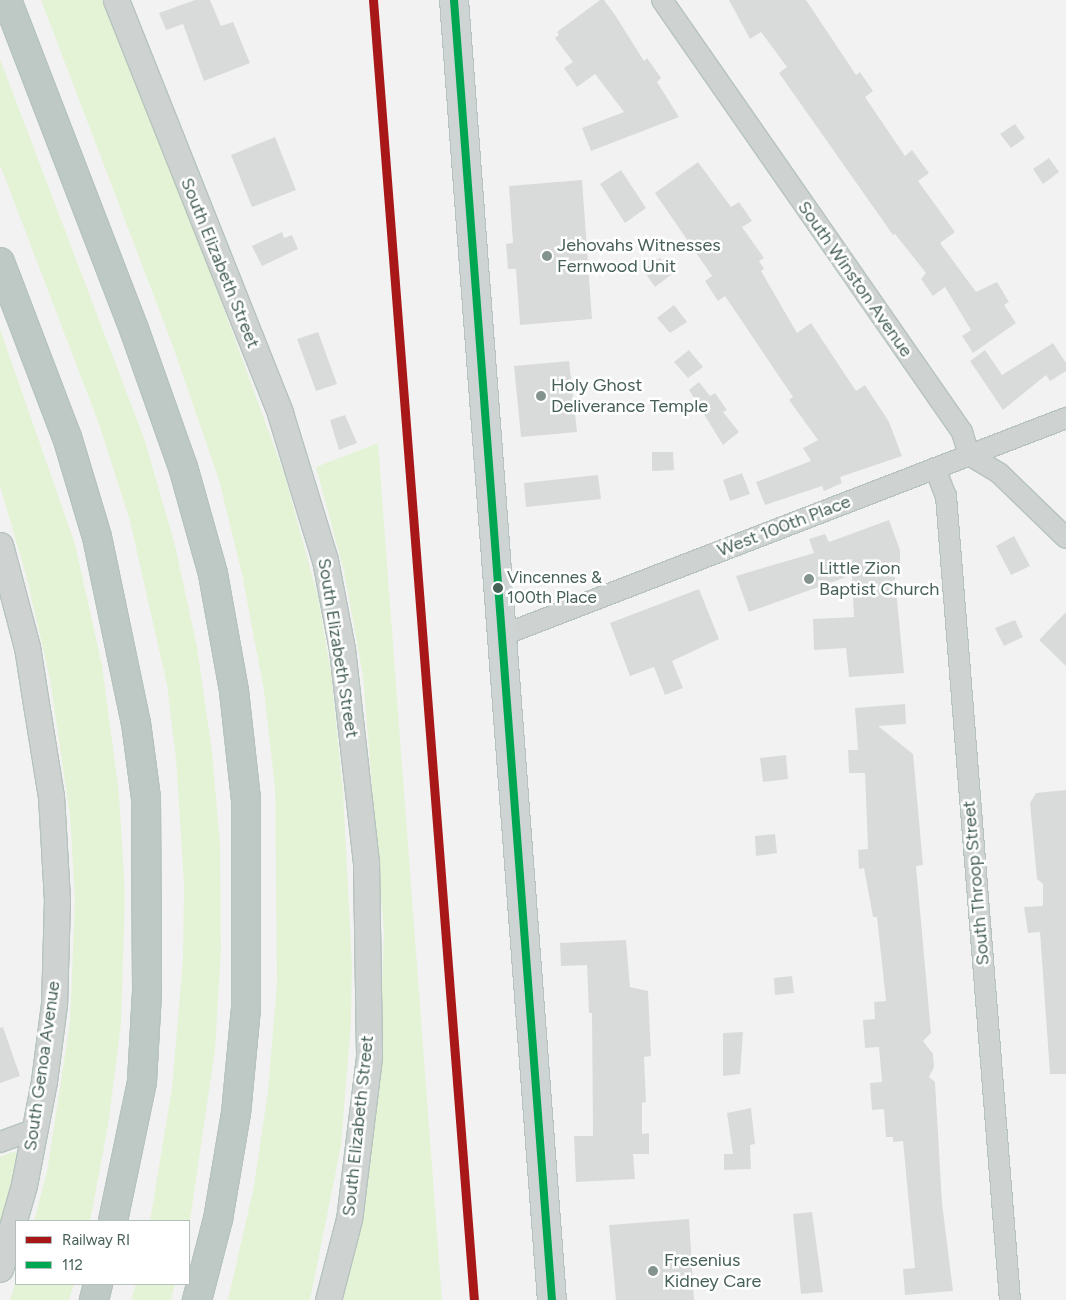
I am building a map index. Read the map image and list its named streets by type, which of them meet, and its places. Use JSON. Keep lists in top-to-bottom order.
{
  "streets": {
    "street": [
      "South Elizabeth Street",
      "South Winston Avenue",
      "West 100th Place",
      "South Throop Street",
      "South Genoa Avenue"
    ]
  },
  "crossings": [
    ["South Winston Avenue", "West 100th Place"],
    ["West 100th Place", "South Throop Street"]
  ],
  "places": [
    "Jehovahs Witnesses Fernwood Unit",
    "Holy Ghost Deliverance Temple",
    "Little Zion Baptist Church",
    "Vincennes & 100th Place",
    "Fresenius Kidney Care"
  ],
  "lines": ["rail line RI", "transit line 112"],
  "legend": ["Railway RI", "112"]
}
